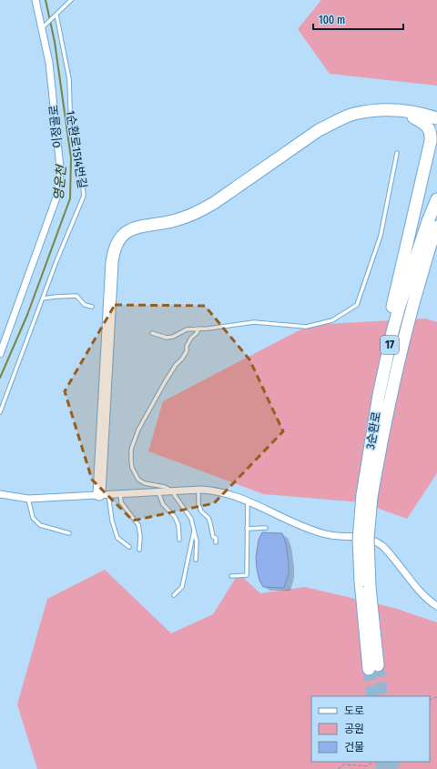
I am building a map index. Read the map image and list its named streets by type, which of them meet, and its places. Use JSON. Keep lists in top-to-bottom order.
{
  "streets": {
    "highway": ["17", "3순환로"],
    "street": ["이정골로"],
    "lane": ["1순환로1514번길"]
  },
  "water": ["영운천"],
  "legend": ["도로", "공원", "건물"],
  "scale_bar": "100 m"
}
